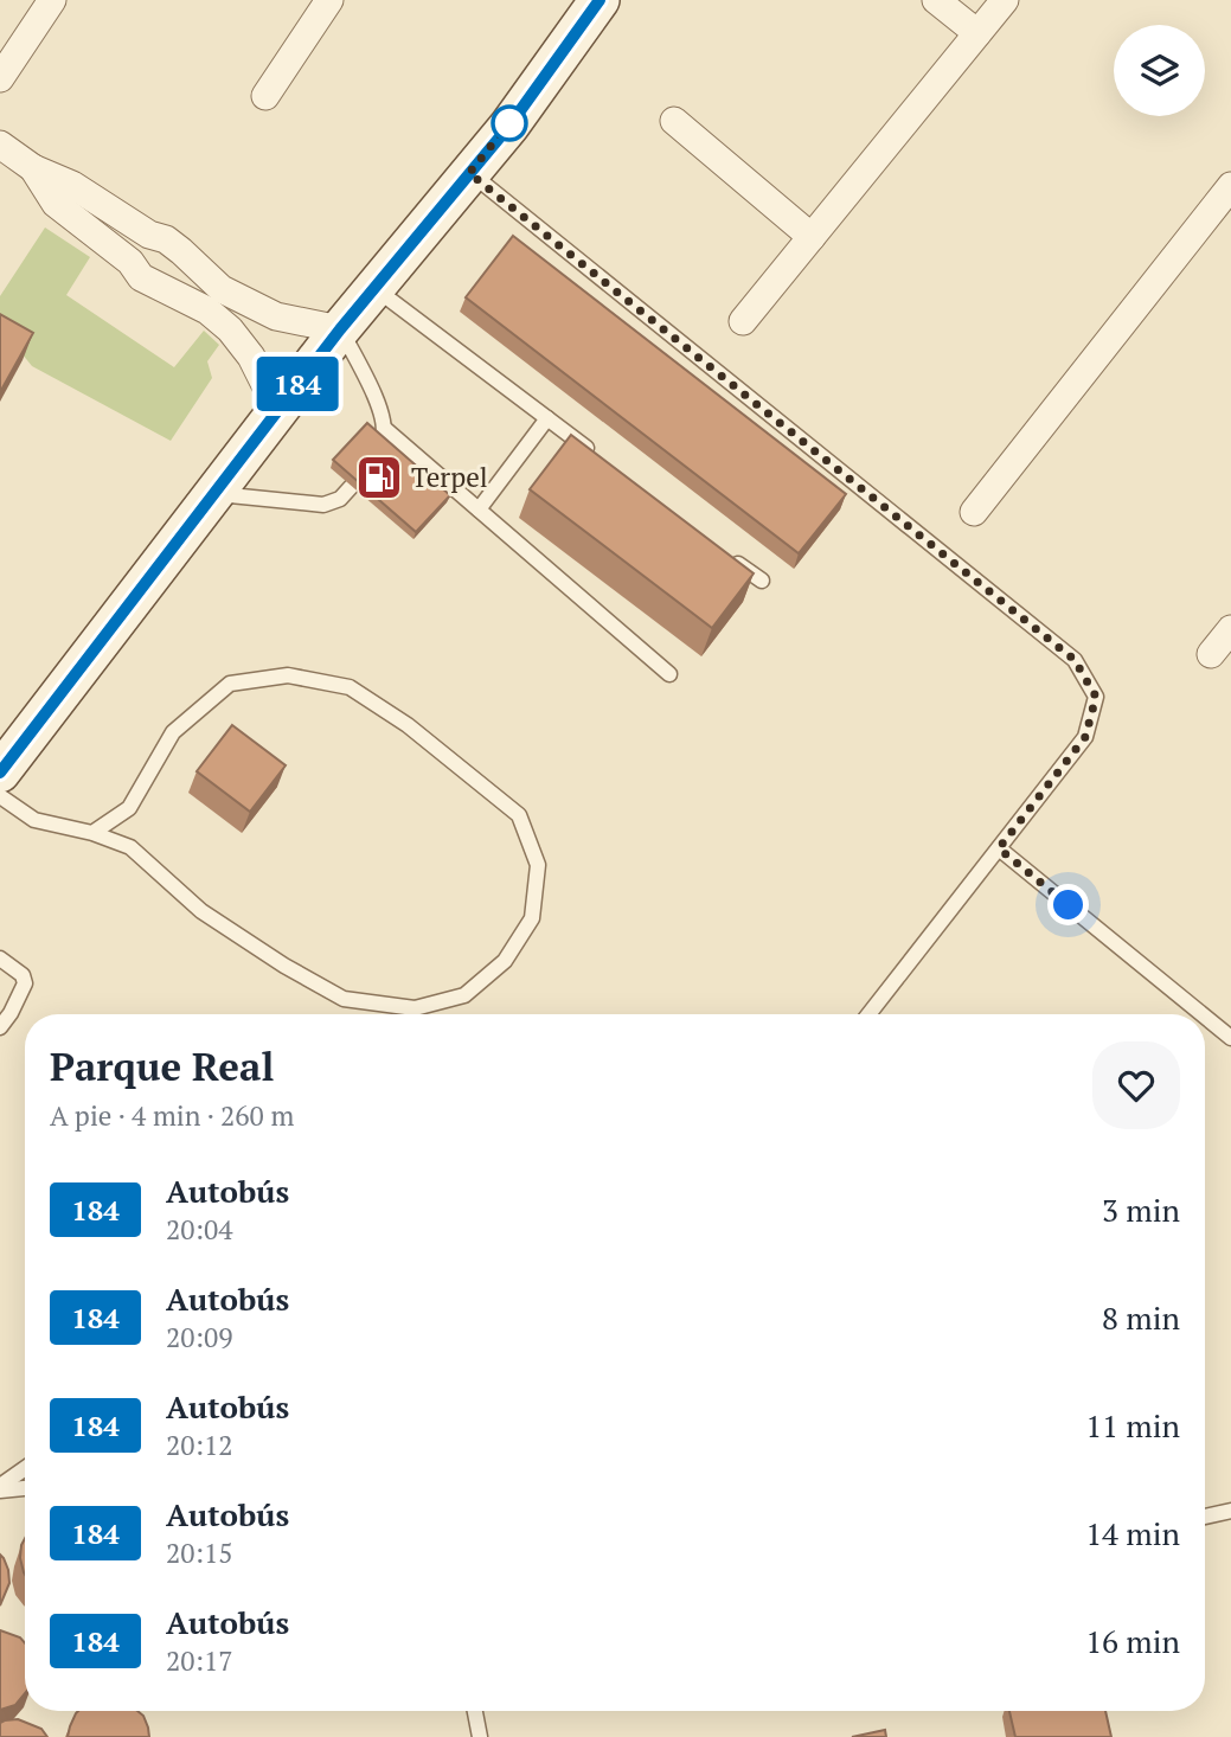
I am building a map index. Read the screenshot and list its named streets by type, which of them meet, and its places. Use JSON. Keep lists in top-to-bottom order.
{
  "places": {
    "fuel station": ["Terpel"]
  },
  "lines": ["bus line 184"],
  "page": {
    "on_map": "184",
    "heading": ["Parque Real", "A pie · 4 min · 260 m"],
    "list": [
      {
        "mark": "184",
        "name": "Autobús",
        "note": "20:04",
        "value": "3 min"
      },
      {
        "mark": "184",
        "name": "Autobús",
        "note": "20:09",
        "value": "8 min"
      },
      {
        "mark": "184",
        "name": "Autobús",
        "note": "20:12",
        "value": "11 min"
      },
      {
        "mark": "184",
        "name": "Autobús",
        "note": "20:15",
        "value": "14 min"
      },
      {
        "mark": "184",
        "name": "Autobús",
        "note": "20:17",
        "value": "16 min"
      }
    ]
  }
}
